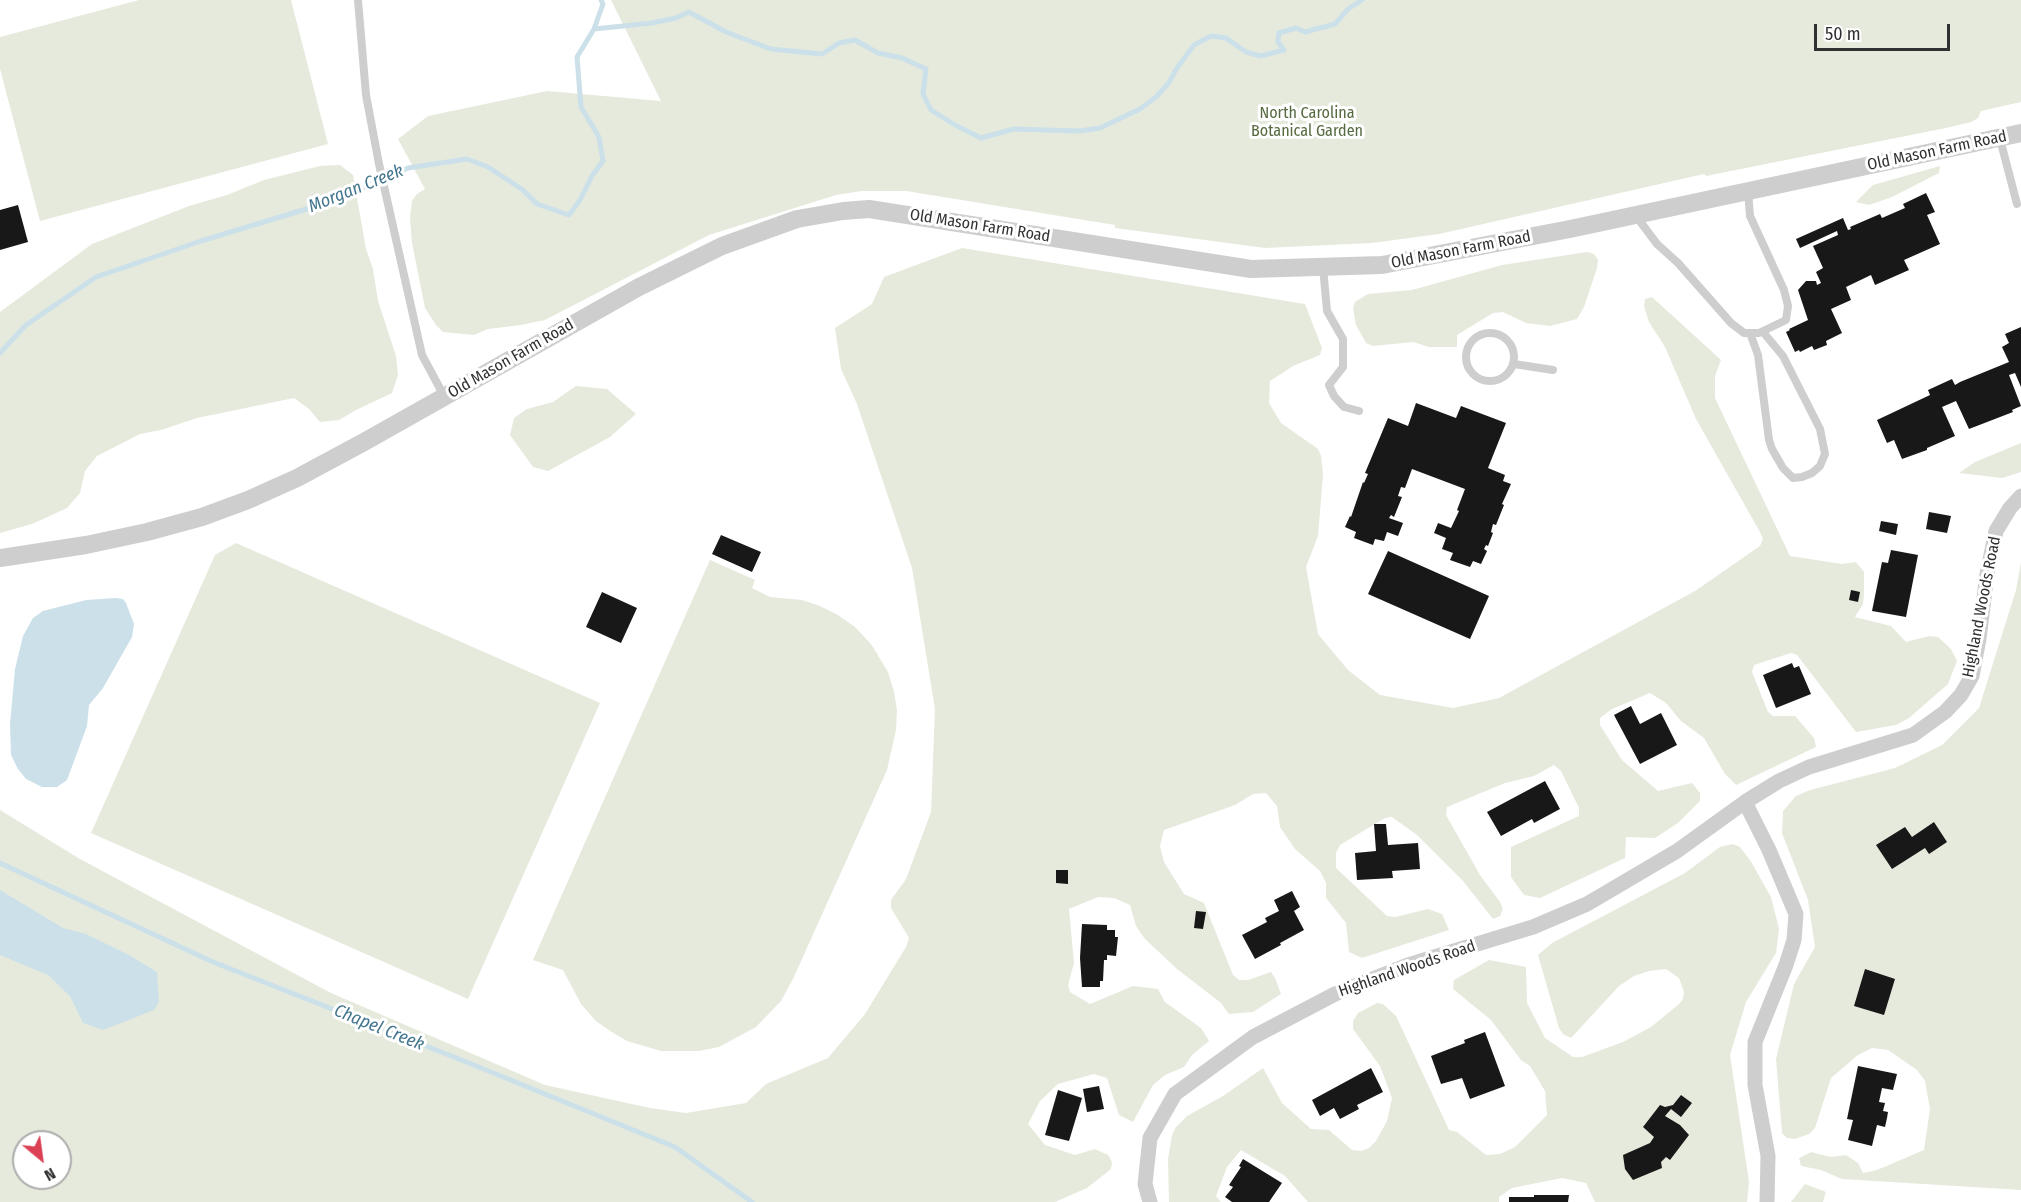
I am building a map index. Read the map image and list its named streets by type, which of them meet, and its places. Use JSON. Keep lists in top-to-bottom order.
{
  "streets": {
    "street": ["Old Mason Farm Road", "Highland Woods Road"]
  },
  "water": ["Morgan Creek", "Chapel Creek"],
  "parks": ["North Carolina Botanical Garden"],
  "scale_bar": "50 m",
  "north": "bottom right"
}
